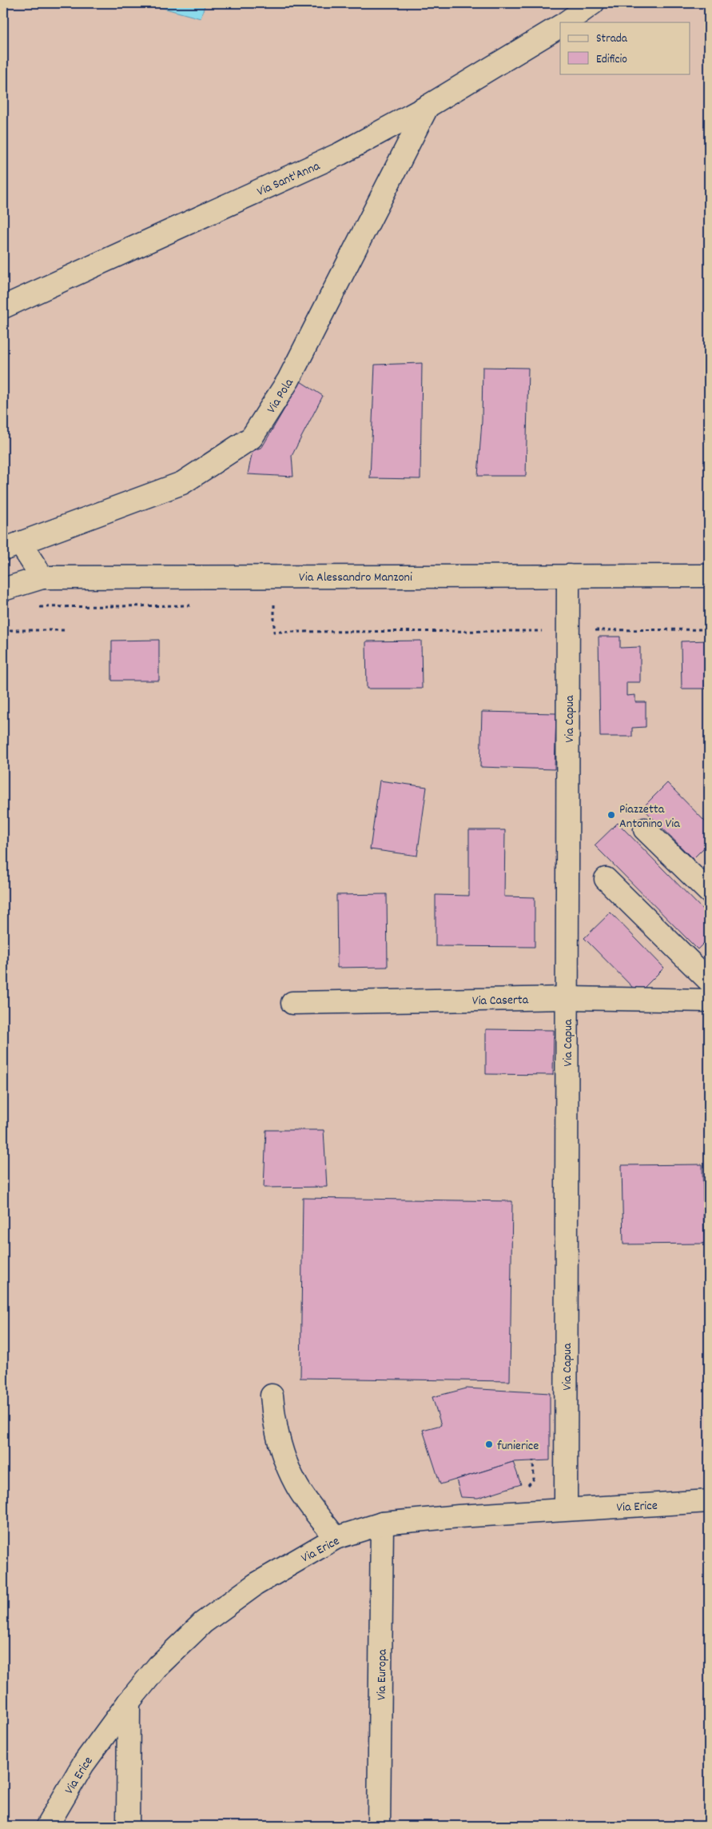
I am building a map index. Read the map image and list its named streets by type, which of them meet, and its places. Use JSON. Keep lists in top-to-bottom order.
{
  "streets": {
    "street": [
      "Via Sant'Anna",
      "Via Pola",
      "Via Alessandro Manzoni",
      "Via Capua",
      "Via Caserta",
      "Via Erice",
      "Via Europa"
    ]
  },
  "crossings": [
    ["Via Sant'Anna", "Via Pola"],
    ["Via Alessandro Manzoni", "Via Capua"],
    ["Via Capua", "Via Caserta"],
    ["Via Capua", "Via Erice"],
    ["Via Erice", "Via Europa"]
  ],
  "places": ["Piazzetta Antonino Via", "funierice"],
  "legend": ["Strada", "Edificio"]
}
